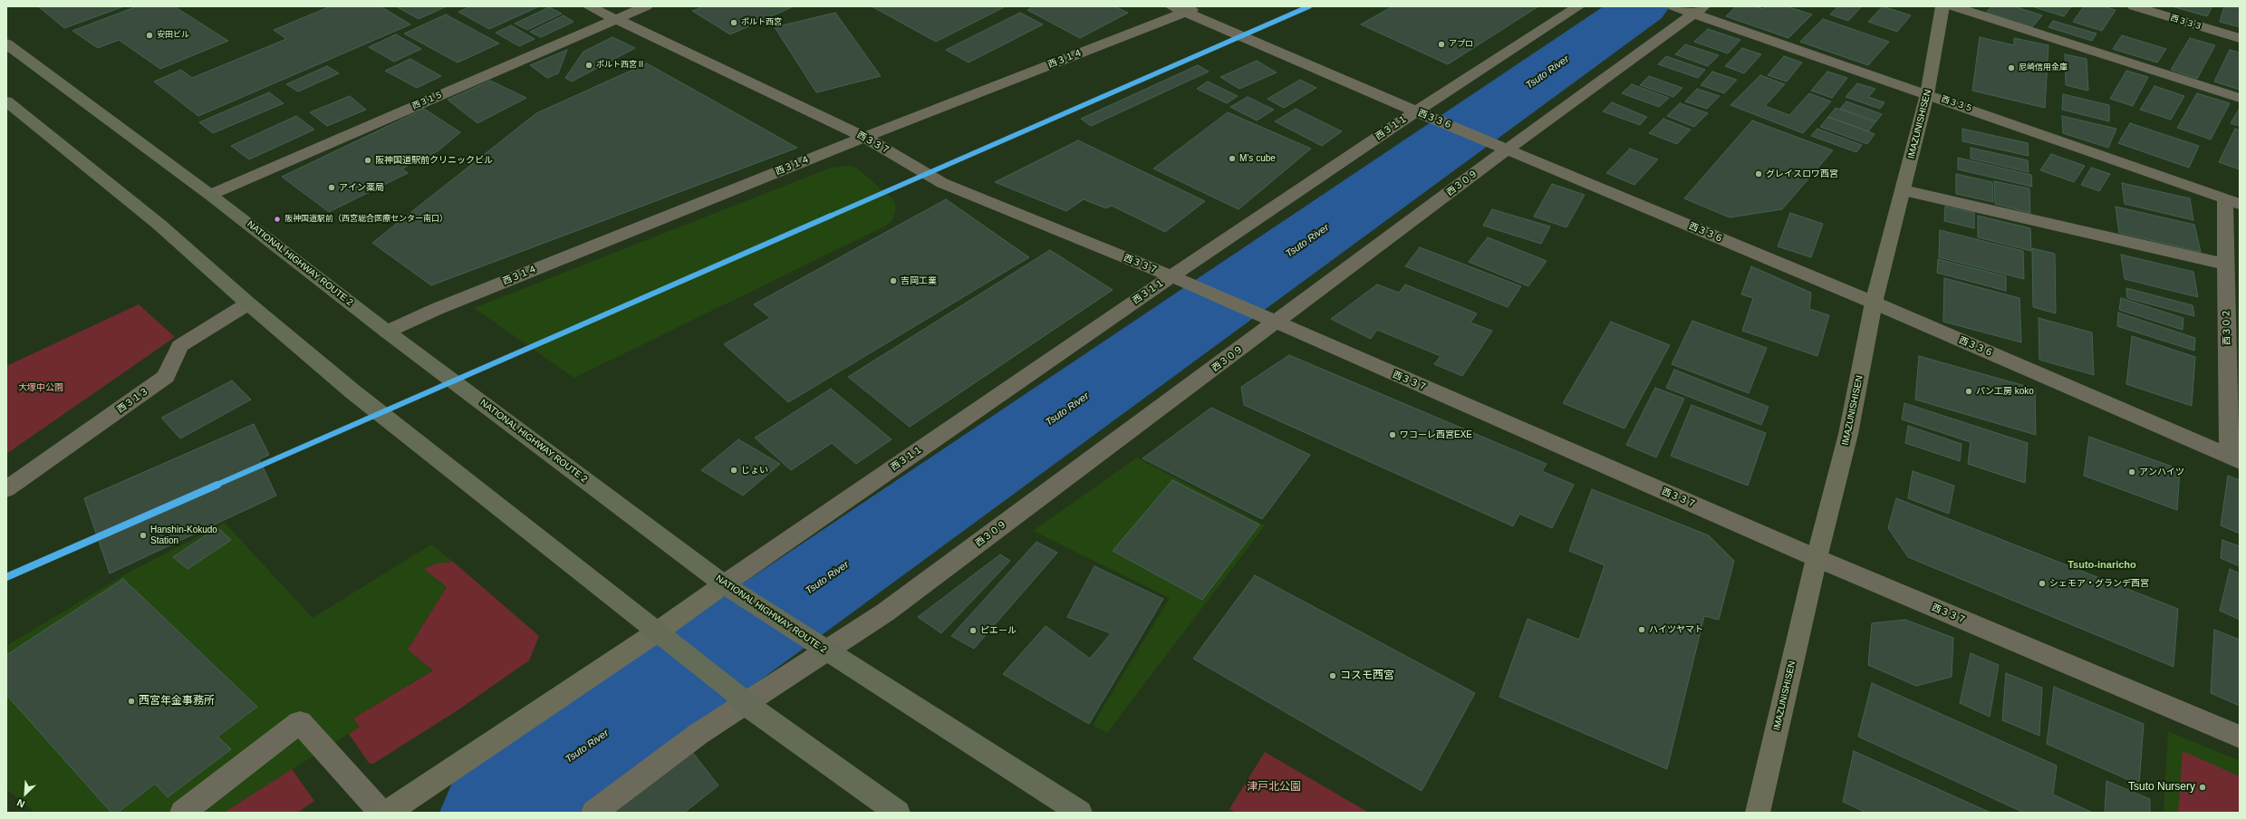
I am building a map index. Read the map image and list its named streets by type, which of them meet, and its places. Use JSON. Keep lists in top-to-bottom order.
{
  "streets": {
    "highway": ["NATIONAL HIGHWAY ROUTE 2"],
    "street": [
      "西３３３",
      "西３１４",
      "西３１５",
      "西３３５",
      "西３３６",
      "IMAZUNISHISEN",
      "西３１１",
      "西３３７",
      "西３０９",
      "西３０２",
      "西３１３"
    ]
  },
  "crossings": [
    ["西３１４", "西３３６"],
    ["西３１４", "西３３７"],
    ["西３１４", "NATIONAL HIGHWAY ROUTE 2"],
    ["西３１５", "西３３７"],
    ["西３１５", "NATIONAL HIGHWAY ROUTE 2"],
    ["西３３５", "IMAZUNISHISEN"],
    ["西３３５", "西３０９"],
    ["西３３５", "西３０２"],
    ["西３３６", "IMAZUNISHISEN"],
    ["西３３６", "西３１１"],
    ["西３３６", "西３０９"],
    ["西３３６", "西３０２"],
    ["IMAZUNISHISEN", "西３３７"],
    ["西３１１", "西３３７"],
    ["西３１１", "NATIONAL HIGHWAY ROUTE 2"],
    ["西３３７", "西３０９"],
    ["西３０９", "NATIONAL HIGHWAY ROUTE 2"]
  ],
  "districts": ["Tsuto-inaricho"],
  "water": ["Tsuto River"],
  "parks": ["大塚中公園", "津戸北公園"],
  "places": [
    "ポルト西宮",
    "安田ビル",
    "アプロ",
    "ポルト西宮Ⅱ",
    "尼崎信用金庫",
    "M’s cube",
    "阪神国道駅前クリニックビル",
    "グレイスロワ西宮",
    "アイン薬局",
    "阪神国道駅前（西宮総合医療センター南口）",
    "吉岡工業",
    "パン工房 koko",
    "ワコーレ西宮EXE",
    "じょい",
    "アンハイツ",
    "Hanshin-Kokudo Station",
    "シェモア・グランデ西宮",
    "ハイツヤマト",
    "ピエール",
    "コスモ西宮",
    "西宮年金事務所",
    "Tsuto Nursery"
  ],
  "north": "bottom left"
}
